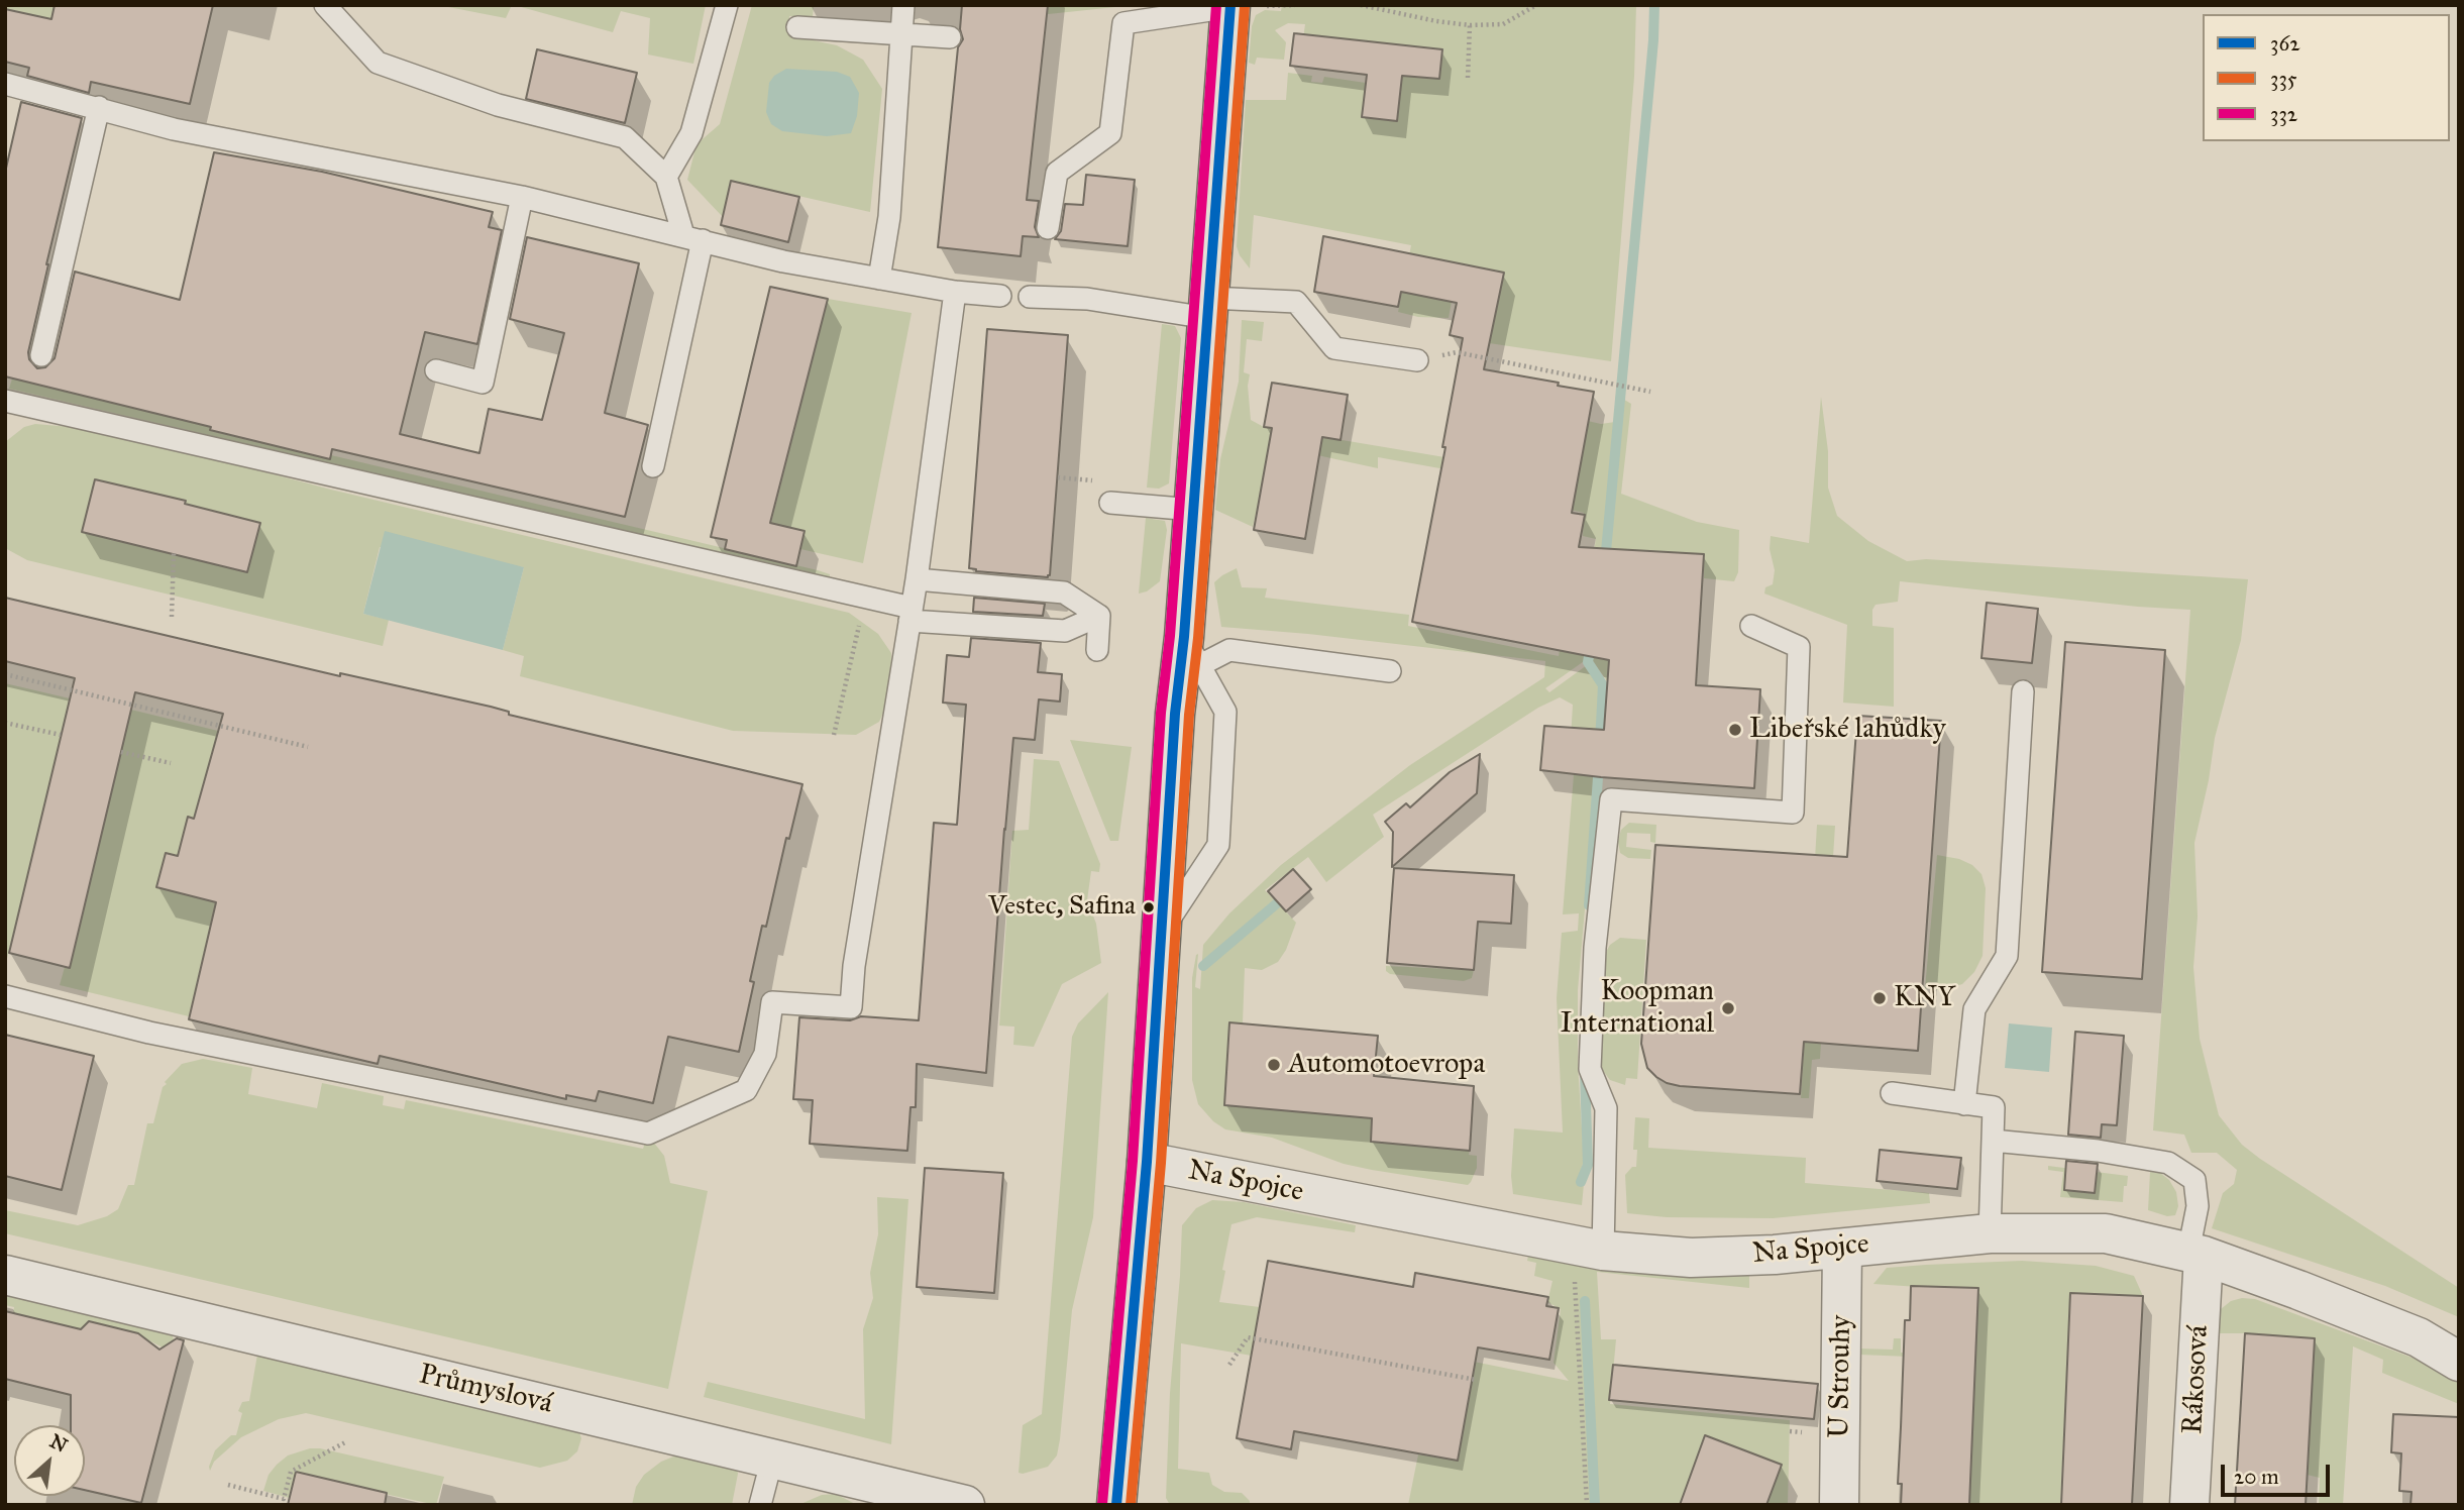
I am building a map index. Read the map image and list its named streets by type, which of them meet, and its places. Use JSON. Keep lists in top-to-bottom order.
{
  "streets": {
    "street": [
      "Na Spojce",
      "U Strouhy",
      "Rákosová",
      "Průmyslová"
    ]
  },
  "crossings": [
    ["Na Spojce", "U Strouhy"],
    ["Na Spojce", "Rákosová"]
  ],
  "places": [
    "Libeřské lahůdky",
    "Vestec, Safina",
    "KNY",
    "Koopman International",
    "Automotoevropa"
  ],
  "lines": ["transit line 362", "transit line 332", "transit line 335"],
  "legend": ["362", "335", "332"],
  "scale_bar": "20 m",
  "north": "top right"
}
